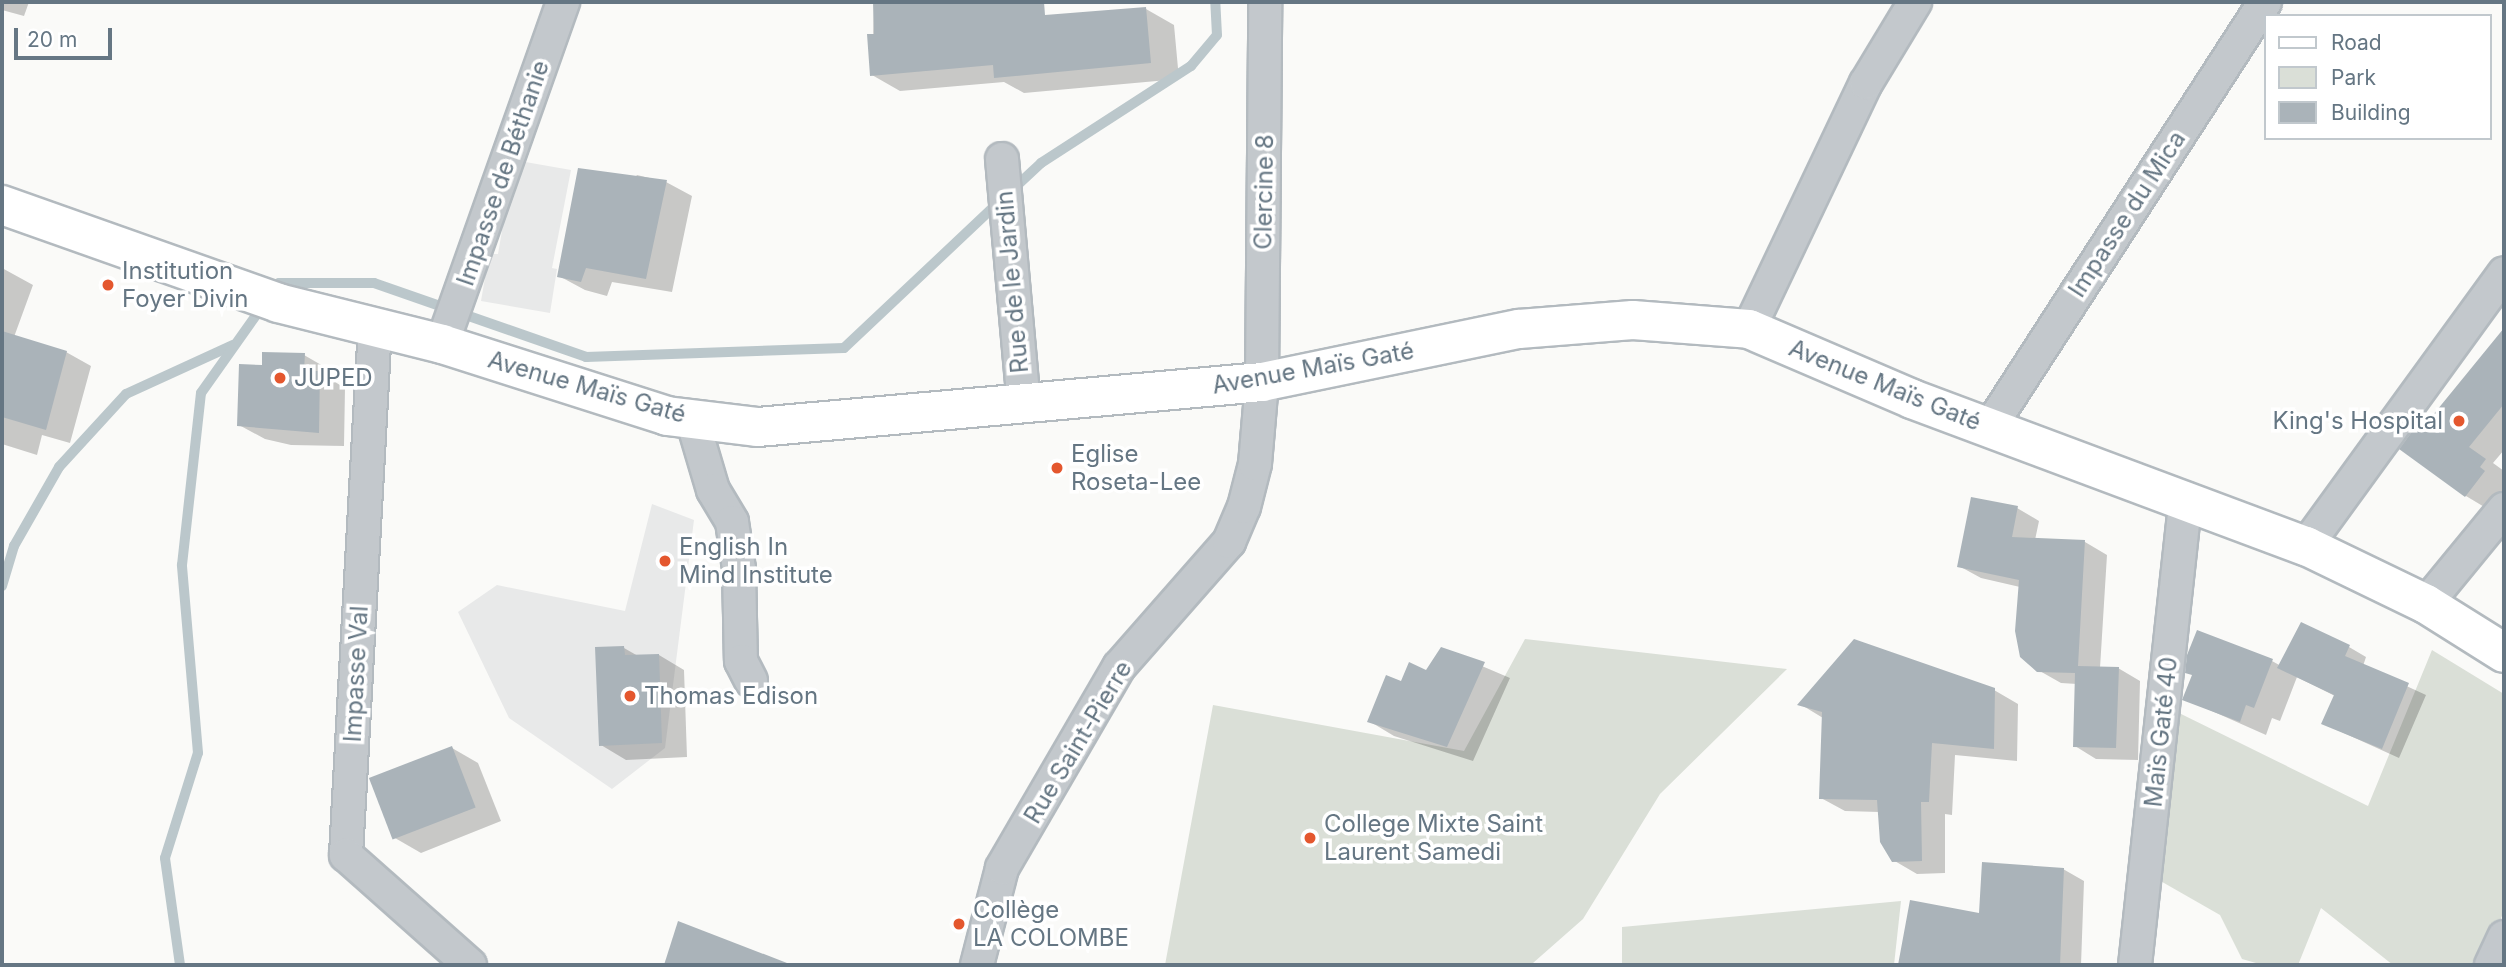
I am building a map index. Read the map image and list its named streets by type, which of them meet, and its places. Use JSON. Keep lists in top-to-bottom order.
{
  "streets": {
    "street": [
      "Impasse de Béthanie",
      "Clercine 8",
      "Impasse du Mica",
      "Rue de le Jardin",
      "Avenue Maïs Gaté",
      "Impasse Val",
      "Maïs Gaté 40",
      "Rue Saint-Pierre"
    ]
  },
  "crossings": [
    ["Impasse de Béthanie", "Avenue Maïs Gaté"],
    ["Clercine 8", "Avenue Maïs Gaté"],
    ["Clercine 8", "Rue Saint-Pierre"],
    ["Impasse du Mica", "Avenue Maïs Gaté"],
    ["Rue de le Jardin", "Avenue Maïs Gaté"],
    ["Avenue Maïs Gaté", "Impasse Val"],
    ["Avenue Maïs Gaté", "Maïs Gaté 40"],
    ["Avenue Maïs Gaté", "Rue Saint-Pierre"]
  ],
  "places": [
    "Institution Foyer Divin",
    "JUPED",
    "King's Hospital",
    "Eglise Roseta-Lee",
    "English In Mind Institute",
    "Thomas Edison",
    "College Mixte Saint Laurent Samedi",
    "Collège LA COLOMBE"
  ],
  "legend": ["Road", "Park", "Building"],
  "scale_bar": "20 m"
}
